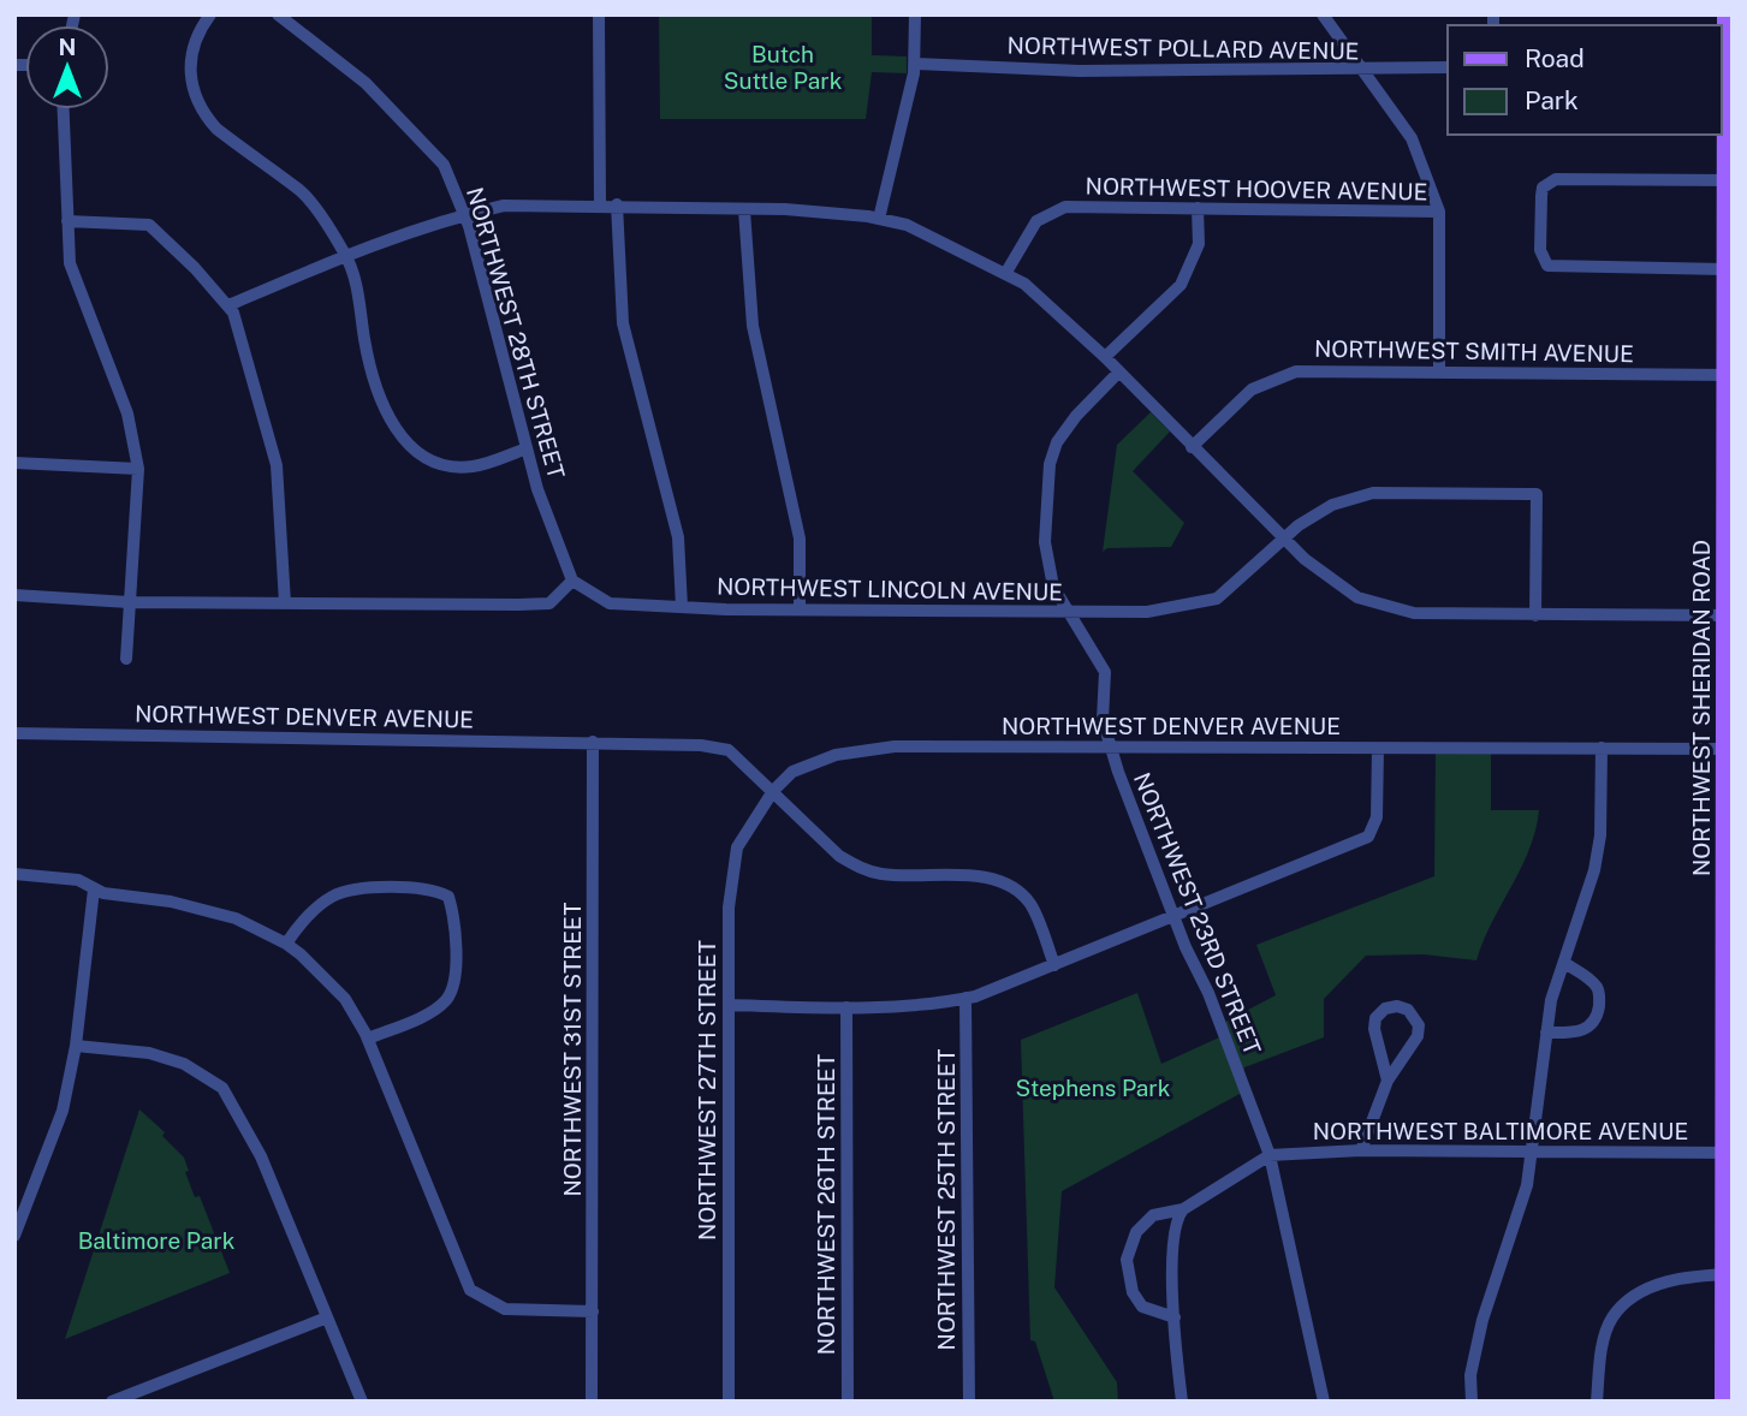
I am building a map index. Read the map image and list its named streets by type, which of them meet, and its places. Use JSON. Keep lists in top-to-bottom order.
{
  "streets": {
    "main road": ["NORTHWEST SHERIDAN ROAD"],
    "street": [
      "NORTHWEST POLLARD AVENUE",
      "NORTHWEST HOOVER AVENUE",
      "NORTHWEST 28TH STREET",
      "NORTHWEST SMITH AVENUE",
      "NORTHWEST LINCOLN AVENUE",
      "NORTHWEST DENVER AVENUE",
      "NORTHWEST 23RD STREET",
      "NORTHWEST 31ST STREET",
      "NORTHWEST 27TH STREET",
      "NORTHWEST BALTIMORE AVENUE",
      "NORTHWEST 25TH STREET",
      "NORTHWEST 26TH STREET"
    ]
  },
  "crossings": [
    ["NORTHWEST 28TH STREET", "NORTHWEST LINCOLN AVENUE"],
    ["NORTHWEST SMITH AVENUE", "NORTHWEST SHERIDAN ROAD"],
    ["NORTHWEST LINCOLN AVENUE", "NORTHWEST 23RD STREET"],
    ["NORTHWEST SHERIDAN ROAD", "NORTHWEST DENVER AVENUE"],
    ["NORTHWEST SHERIDAN ROAD", "NORTHWEST BALTIMORE AVENUE"],
    ["NORTHWEST DENVER AVENUE", "NORTHWEST 23RD STREET"],
    ["NORTHWEST DENVER AVENUE", "NORTHWEST 31ST STREET"],
    ["NORTHWEST DENVER AVENUE", "NORTHWEST 27TH STREET"],
    ["NORTHWEST 23RD STREET", "NORTHWEST BALTIMORE AVENUE"]
  ],
  "parks": ["Butch Suttle Park", "Stephens Park", "Baltimore Park"],
  "legend": ["Road", "Park"],
  "north": "top"
}
